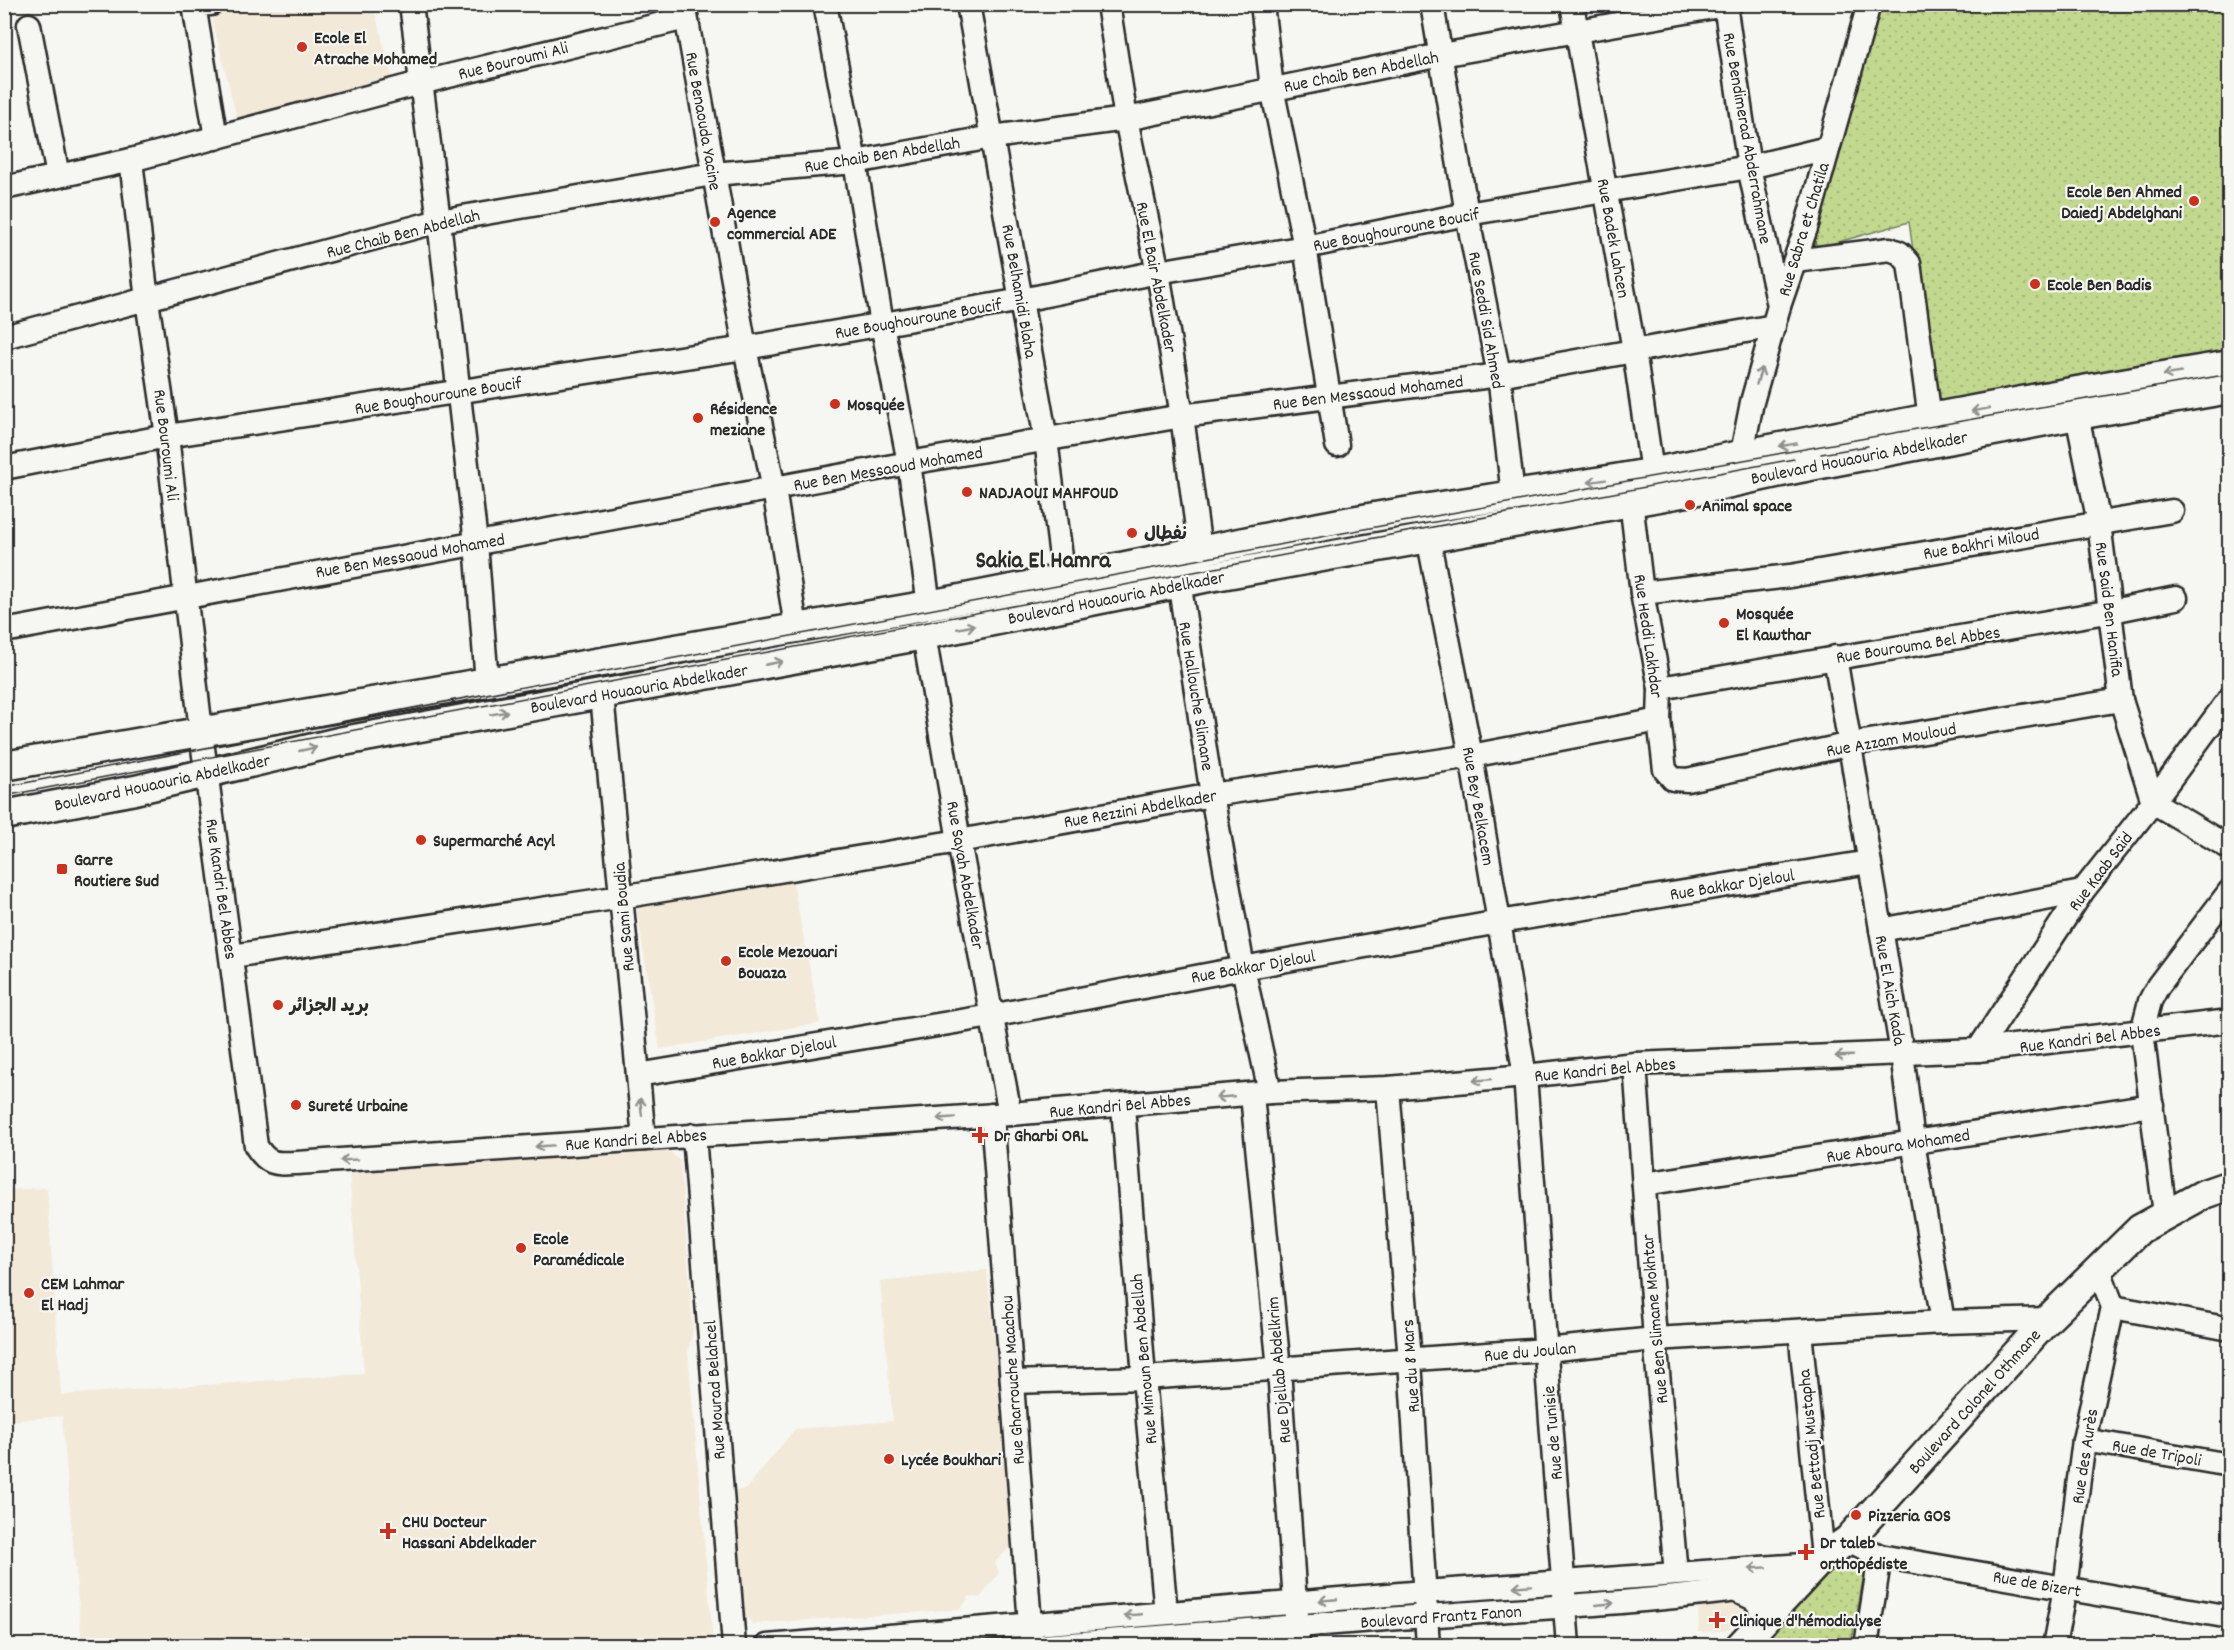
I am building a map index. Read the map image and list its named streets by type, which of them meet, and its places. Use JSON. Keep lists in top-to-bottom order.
{
  "streets": {
    "main road": ["Boulevard Houaouria Abdelkader", "Boulevard Colonel Othmane"],
    "street": [
      "Rue Bouroumi Ali",
      "Rue Chaib Ben Abdellah",
      "Rue Benaouda Yacine",
      "Rue Bendimerad Abderrahmane",
      "Rue Boughouroune Boucif",
      "Rue Sabra et Chatila",
      "Rue Badek Lahcen",
      "Rue El Bair Abdelkader",
      "Rue Belhamidi Blaha",
      "Rue Seddi Sid Ahmed",
      "Rue Ben Messaoud Mohamed",
      "Rue Bakhri Miloud",
      "Rue Said Ben Hanifia",
      "Rue Heddi Lakhdar",
      "Rue Bourouma Bel Abbes",
      "Rue Hallouche Slimane",
      "Rue Azzam Mouloud",
      "Rue Bey Belkacem",
      "Rue Rezzini Abdelkader",
      "Rue Kaab Saïd",
      "Rue Sayah Abdelkader",
      "Rue Bakkar Djeloul",
      "Rue Kandri Bel Abbes",
      "Rue Sami Boudia",
      "Rue El Aich Kada",
      "Rue Aboura Mohamed",
      "Rue Ben Slimane Mokhtar",
      "Rue du Joulan",
      "Rue Mimoun Ben Abdellah",
      "Rue du 8 Mars",
      "Rue Djellab Abdelkrim",
      "Rue Gharrouche Maachou",
      "Rue Mourad Belahcel",
      "Rue de Tunisie",
      "Rue Bettadj Mustapha",
      "Rue de Tripoli",
      "Rue des Aurès",
      "Rue de Bizert",
      "Boulevard Frantz Fanon"
    ]
  },
  "crossings": [
    ["Rue Bouroumi Ali", "Rue Chaib Ben Abdellah"],
    ["Rue Bouroumi Ali", "Rue Benaouda Yacine"],
    ["Rue Bouroumi Ali", "Rue Boughouroune Boucif"],
    ["Rue Bouroumi Ali", "Rue Ben Messaoud Mohamed"],
    ["Rue Bouroumi Ali", "Boulevard Houaouria Abdelkader"],
    ["Rue Bouroumi Ali", "Rue Kandri Bel Abbes"],
    ["Rue Chaib Ben Abdellah", "Rue Benaouda Yacine"],
    ["Rue Chaib Ben Abdellah", "Rue Bendimerad Abderrahmane"],
    ["Rue Chaib Ben Abdellah", "Rue Badek Lahcen"],
    ["Rue Chaib Ben Abdellah", "Rue El Bair Abdelkader"],
    ["Rue Chaib Ben Abdellah", "Rue Belhamidi Blaha"],
    ["Rue Chaib Ben Abdellah", "Rue Seddi Sid Ahmed"],
    ["Rue Benaouda Yacine", "Rue Boughouroune Boucif"],
    ["Rue Benaouda Yacine", "Rue Ben Messaoud Mohamed"],
    ["Rue Benaouda Yacine", "Boulevard Houaouria Abdelkader"],
    ["Rue Bendimerad Abderrahmane", "Rue Boughouroune Boucif"],
    ["Rue Bendimerad Abderrahmane", "Rue Sabra et Chatila"],
    ["Rue Bendimerad Abderrahmane", "Rue Ben Messaoud Mohamed"],
    ["Rue Boughouroune Boucif", "Rue Sabra et Chatila"],
    ["Rue Boughouroune Boucif", "Rue Badek Lahcen"],
    ["Rue Boughouroune Boucif", "Rue El Bair Abdelkader"],
    ["Rue Boughouroune Boucif", "Rue Belhamidi Blaha"],
    ["Rue Boughouroune Boucif", "Rue Seddi Sid Ahmed"],
    ["Rue Sabra et Chatila", "Rue Ben Messaoud Mohamed"],
    ["Rue Sabra et Chatila", "Boulevard Houaouria Abdelkader"],
    ["Rue Badek Lahcen", "Rue Ben Messaoud Mohamed"],
    ["Rue Badek Lahcen", "Boulevard Houaouria Abdelkader"],
    ["Rue El Bair Abdelkader", "Rue Ben Messaoud Mohamed"],
    ["Rue El Bair Abdelkader", "Boulevard Houaouria Abdelkader"],
    ["Rue El Bair Abdelkader", "Rue Hallouche Slimane"],
    ["Rue Belhamidi Blaha", "Rue Ben Messaoud Mohamed"],
    ["Rue Belhamidi Blaha", "Boulevard Houaouria Abdelkader"],
    ["Rue Seddi Sid Ahmed", "Rue Ben Messaoud Mohamed"],
    ["Rue Seddi Sid Ahmed", "Boulevard Houaouria Abdelkader"],
    ["Boulevard Houaouria Abdelkader", "Rue Said Ben Hanifia"],
    ["Boulevard Houaouria Abdelkader", "Rue Heddi Lakhdar"],
    ["Boulevard Houaouria Abdelkader", "Rue Hallouche Slimane"],
    ["Boulevard Houaouria Abdelkader", "Rue Bey Belkacem"],
    ["Boulevard Houaouria Abdelkader", "Rue Sayah Abdelkader"],
    ["Boulevard Houaouria Abdelkader", "Rue Kandri Bel Abbes"],
    ["Boulevard Houaouria Abdelkader", "Rue Sami Boudia"],
    ["Rue Bakhri Miloud", "Rue Said Ben Hanifia"],
    ["Rue Bakhri Miloud", "Rue Heddi Lakhdar"],
    ["Rue Said Ben Hanifia", "Rue Bourouma Bel Abbes"],
    ["Rue Said Ben Hanifia", "Rue Azzam Mouloud"],
    ["Rue Said Ben Hanifia", "Rue Kaab Saïd"],
    ["Rue Heddi Lakhdar", "Rue Bourouma Bel Abbes"],
    ["Rue Heddi Lakhdar", "Rue Azzam Mouloud"],
    ["Rue Heddi Lakhdar", "Rue Rezzini Abdelkader"],
    ["Rue Bourouma Bel Abbes", "Rue El Aich Kada"],
    ["Rue Hallouche Slimane", "Rue Rezzini Abdelkader"],
    ["Rue Hallouche Slimane", "Rue Bakkar Djeloul"],
    ["Rue Hallouche Slimane", "Rue Kandri Bel Abbes"],
    ["Rue Hallouche Slimane", "Rue Djellab Abdelkrim"],
    ["Rue Azzam Mouloud", "Rue El Aich Kada"],
    ["Rue Bey Belkacem", "Rue Rezzini Abdelkader"],
    ["Rue Bey Belkacem", "Rue Bakkar Djeloul"],
    ["Rue Bey Belkacem", "Rue Kandri Bel Abbes"],
    ["Rue Bey Belkacem", "Rue de Tunisie"],
    ["Rue Rezzini Abdelkader", "Rue Sayah Abdelkader"],
    ["Rue Rezzini Abdelkader", "Rue Kandri Bel Abbes"],
    ["Rue Rezzini Abdelkader", "Rue Sami Boudia"],
    ["Rue Kaab Saïd", "Rue Kandri Bel Abbes"],
    ["Rue Sayah Abdelkader", "Rue Bakkar Djeloul"],
    ["Rue Sayah Abdelkader", "Rue Kandri Bel Abbes"],
    ["Rue Sayah Abdelkader", "Rue Gharrouche Maachou"],
    ["Rue Bakkar Djeloul", "Rue Sami Boudia"],
    ["Rue Bakkar Djeloul", "Rue El Aich Kada"],
    ["Rue Kandri Bel Abbes", "Rue Sami Boudia"],
    ["Rue Kandri Bel Abbes", "Rue El Aich Kada"],
    ["Rue Kandri Bel Abbes", "Rue Ben Slimane Mokhtar"],
    ["Rue Kandri Bel Abbes", "Rue Mimoun Ben Abdellah"],
    ["Rue Kandri Bel Abbes", "Rue du 8 Mars"],
    ["Rue Kandri Bel Abbes", "Rue Djellab Abdelkrim"],
    ["Rue Kandri Bel Abbes", "Rue Gharrouche Maachou"],
    ["Rue Kandri Bel Abbes", "Rue Mourad Belahcel"],
    ["Rue Kandri Bel Abbes", "Rue de Tunisie"],
    ["Rue El Aich Kada", "Rue Aboura Mohamed"],
    ["Rue El Aich Kada", "Rue du Joulan"],
    ["Rue Aboura Mohamed", "Rue Ben Slimane Mokhtar"],
    ["Rue Ben Slimane Mokhtar", "Rue du Joulan"],
    ["Rue du Joulan", "Rue Mimoun Ben Abdellah"],
    ["Rue du Joulan", "Rue du 8 Mars"],
    ["Rue du Joulan", "Rue Djellab Abdelkrim"],
    ["Rue du Joulan", "Rue Gharrouche Maachou"],
    ["Rue du Joulan", "Boulevard Colonel Othmane"],
    ["Rue du Joulan", "Rue de Tunisie"],
    ["Rue du Joulan", "Rue Bettadj Mustapha"],
    ["Rue du 8 Mars", "Boulevard Frantz Fanon"],
    ["Rue Djellab Abdelkrim", "Boulevard Frantz Fanon"],
    ["Boulevard Colonel Othmane", "Rue Bettadj Mustapha"],
    ["Boulevard Colonel Othmane", "Rue de Bizert"],
    ["Boulevard Colonel Othmane", "Boulevard Frantz Fanon"],
    ["Rue de Tunisie", "Boulevard Frantz Fanon"],
    ["Rue Bettadj Mustapha", "Boulevard Frantz Fanon"],
    ["Rue de Tripoli", "Rue des Aurès"],
    ["Rue des Aurès", "Rue de Bizert"]
  ],
  "one_way": ["Rue Kandri Bel Abbes"],
  "districts": ["Sakia El Hamra"],
  "places": {
    "other": [
      "Ecole El Atrache Mohamed",
      "Ecole Ben Ahmed Daiedj Abdelghani",
      "Agence commercial ADE",
      "Ecole Ben Badis",
      "Mosquée",
      "Résidence meziane",
      "NADJAOUI MAHFOUD",
      "Animal space",
      "نفطال",
      "Mosquée El Kawthar",
      "Supermarché Acyl",
      "Ecole Mezouari Bouaza",
      "بريد الجزائر",
      "Sureté Urbaine",
      "Ecole Paramédicale",
      "CEM Lahmar El Hadj",
      "Lycée Boukhari",
      "Pizzeria GOS"
    ],
    "transit": ["Garre Routiere Sud"],
    "health": [
      "Dr Gharbi ORL",
      "CHU Docteur Hassani Abdelkader",
      "Dr taleb orthopédiste",
      "Clinique d'hémodialyse"
    ]
  }
}
